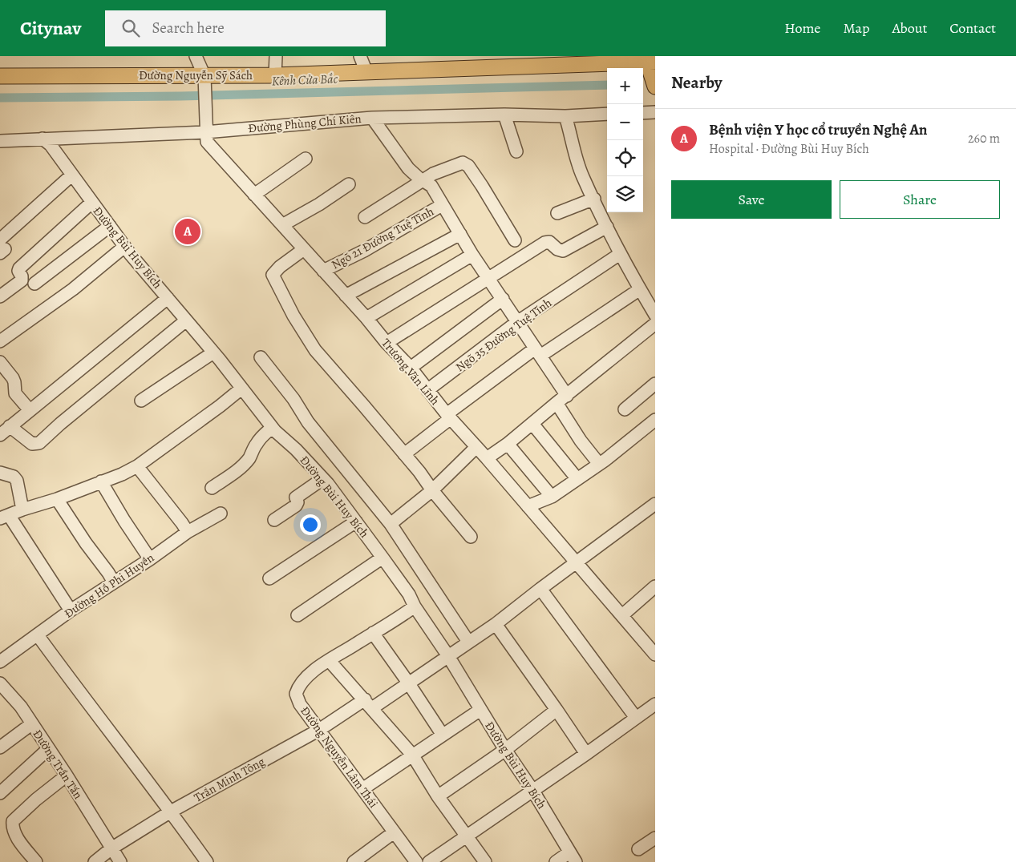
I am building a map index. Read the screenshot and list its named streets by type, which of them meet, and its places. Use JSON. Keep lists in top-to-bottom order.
{
  "streets": {
    "main road": ["Đường Nguyễn Sỹ Sách"],
    "street": [
      "Đường Phùng Chí Kiên",
      "Ngõ 21 Đường Tuệ Tĩnh",
      "Đường Bùi Huy Bích",
      "Ngõ 35 Đường Tuệ Tĩnh",
      "Trương Văn Lĩnh",
      "Đường Hồ Phi Huyền",
      "Đường Nguyễn Lâm Thái",
      "Đường Trần Tấn",
      "Trần Minh Tông"
    ]
  },
  "crossings": [
    ["Đường Nguyễn Sỹ Sách", "Trương Văn Lĩnh"],
    ["Đường Phùng Chí Kiên", "Đường Bùi Huy Bích"],
    ["Đường Phùng Chí Kiên", "Trương Văn Lĩnh"],
    ["Ngõ 21 Đường Tuệ Tĩnh", "Trương Văn Lĩnh"],
    ["Đường Bùi Huy Bích", "Đường Nguyễn Lâm Thái"],
    ["Đường Bùi Huy Bích", "Trần Minh Tông"],
    ["Ngõ 35 Đường Tuệ Tĩnh", "Trương Văn Lĩnh"],
    ["Trương Văn Lĩnh", "Trần Minh Tông"],
    ["Đường Nguyễn Lâm Thái", "Trần Minh Tông"],
    ["Đường Trần Tấn", "Trần Minh Tông"]
  ],
  "water": ["Kênh Cửa Bắc"],
  "page": {
    "header": "Citynav",
    "search": "Search here",
    "nav": [
      "Home",
      "Map",
      "About",
      "Contact"
    ],
    "heading": "Nearby",
    "map_buttons": ["+", "−"],
    "list": [
      {
        "mark": "A",
        "name": "Bệnh viện Y học cổ truyền Nghệ An",
        "note": "Hospital · Đường Bùi Huy Bích",
        "value": "260 m"
      }
    ],
    "buttons": ["Save", "Share"],
    "pins": "A"
  }
}
